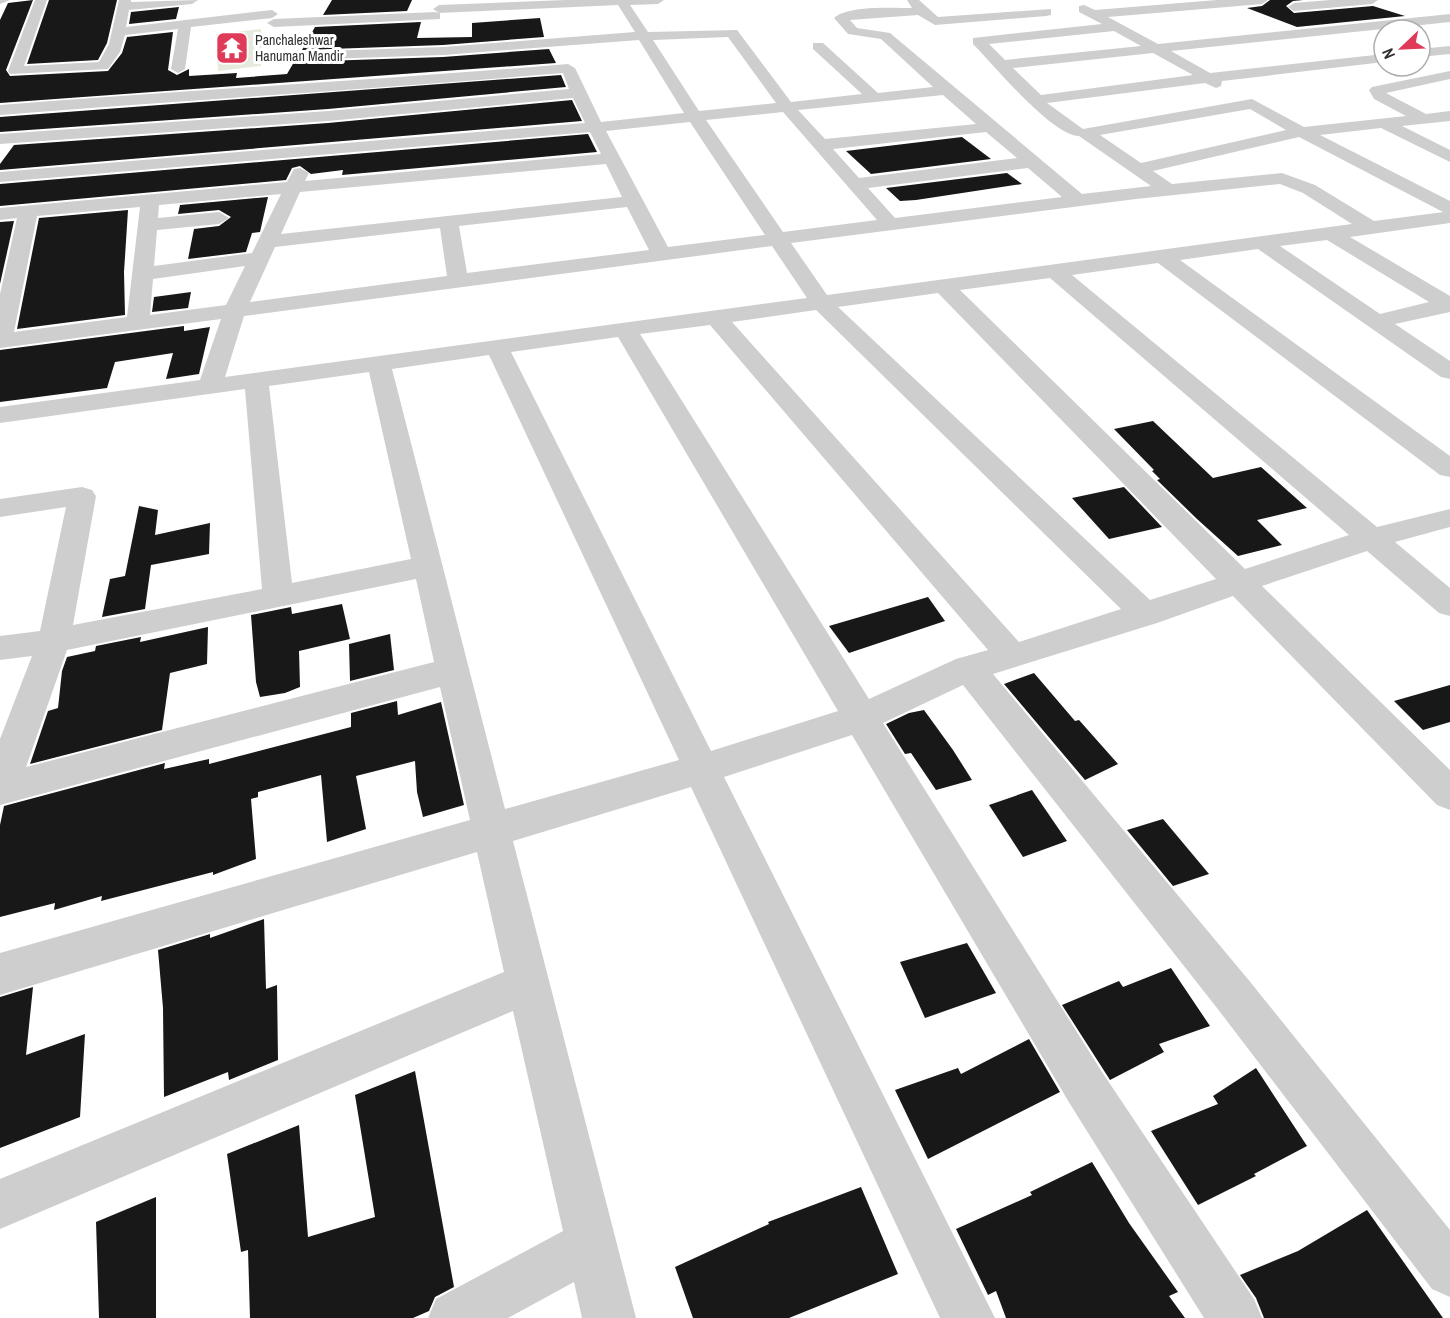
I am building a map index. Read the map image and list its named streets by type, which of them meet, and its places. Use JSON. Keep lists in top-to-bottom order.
{
  "places": {
    "temple": ["Panchaleshwar Hanuman Mandir"]
  },
  "north": "bottom left"
}
